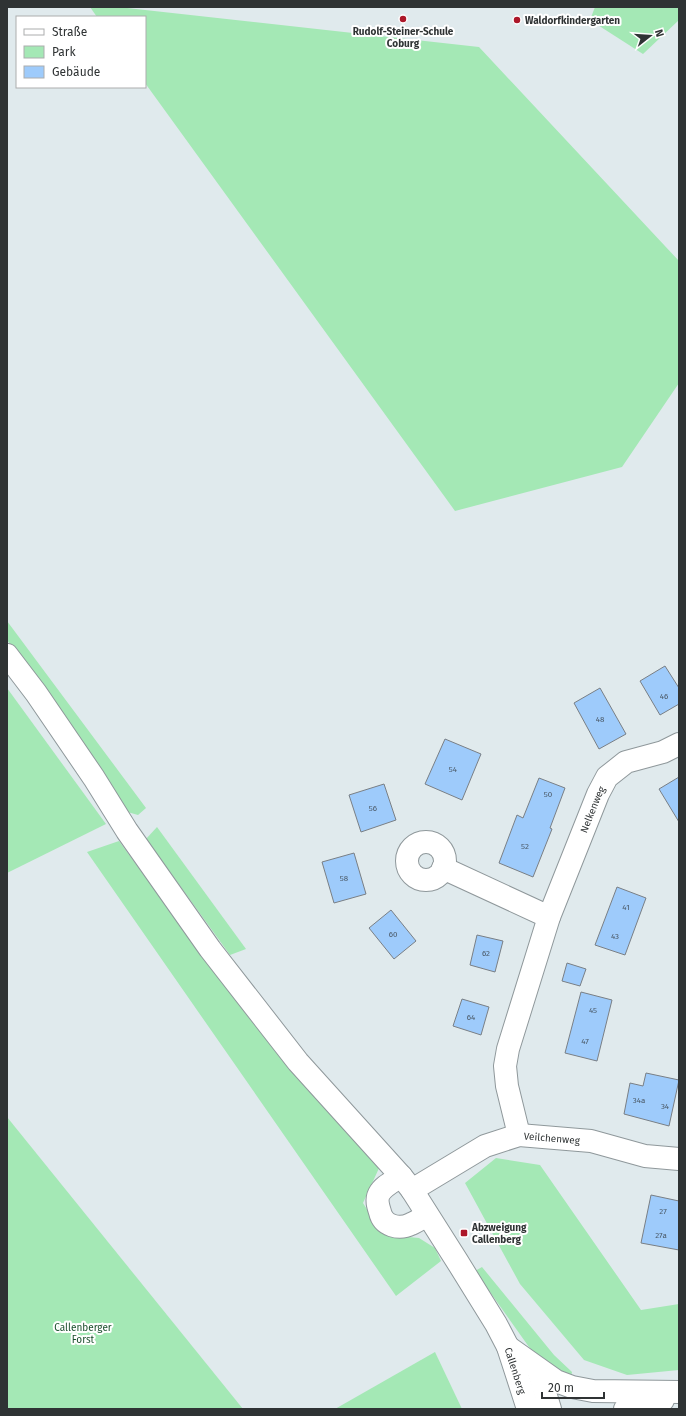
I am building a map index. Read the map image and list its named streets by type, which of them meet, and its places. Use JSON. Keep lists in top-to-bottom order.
{
  "streets": {
    "street": ["Nelkenweg", "Veilchenweg", "Callenberg"]
  },
  "crossings": [
    ["Nelkenweg", "Veilchenweg"]
  ],
  "parks": ["Callenberger Forst"],
  "places": {
    "other": ["Rudolf-Steiner-Schule Coburg", "Waldorfkindergarten"],
    "transit": ["Abzweigung Callenberg"]
  },
  "house_numbers": [
    "46",
    "48",
    "54",
    "50",
    "56",
    "52",
    "58",
    "41",
    "60",
    "43",
    "62",
    "45",
    "64",
    "47",
    "34a",
    "34",
    "27",
    "27a"
  ],
  "legend": ["Straße", "Park", "Gebäude"],
  "scale_bar": "20 m",
  "north": "right"
}
